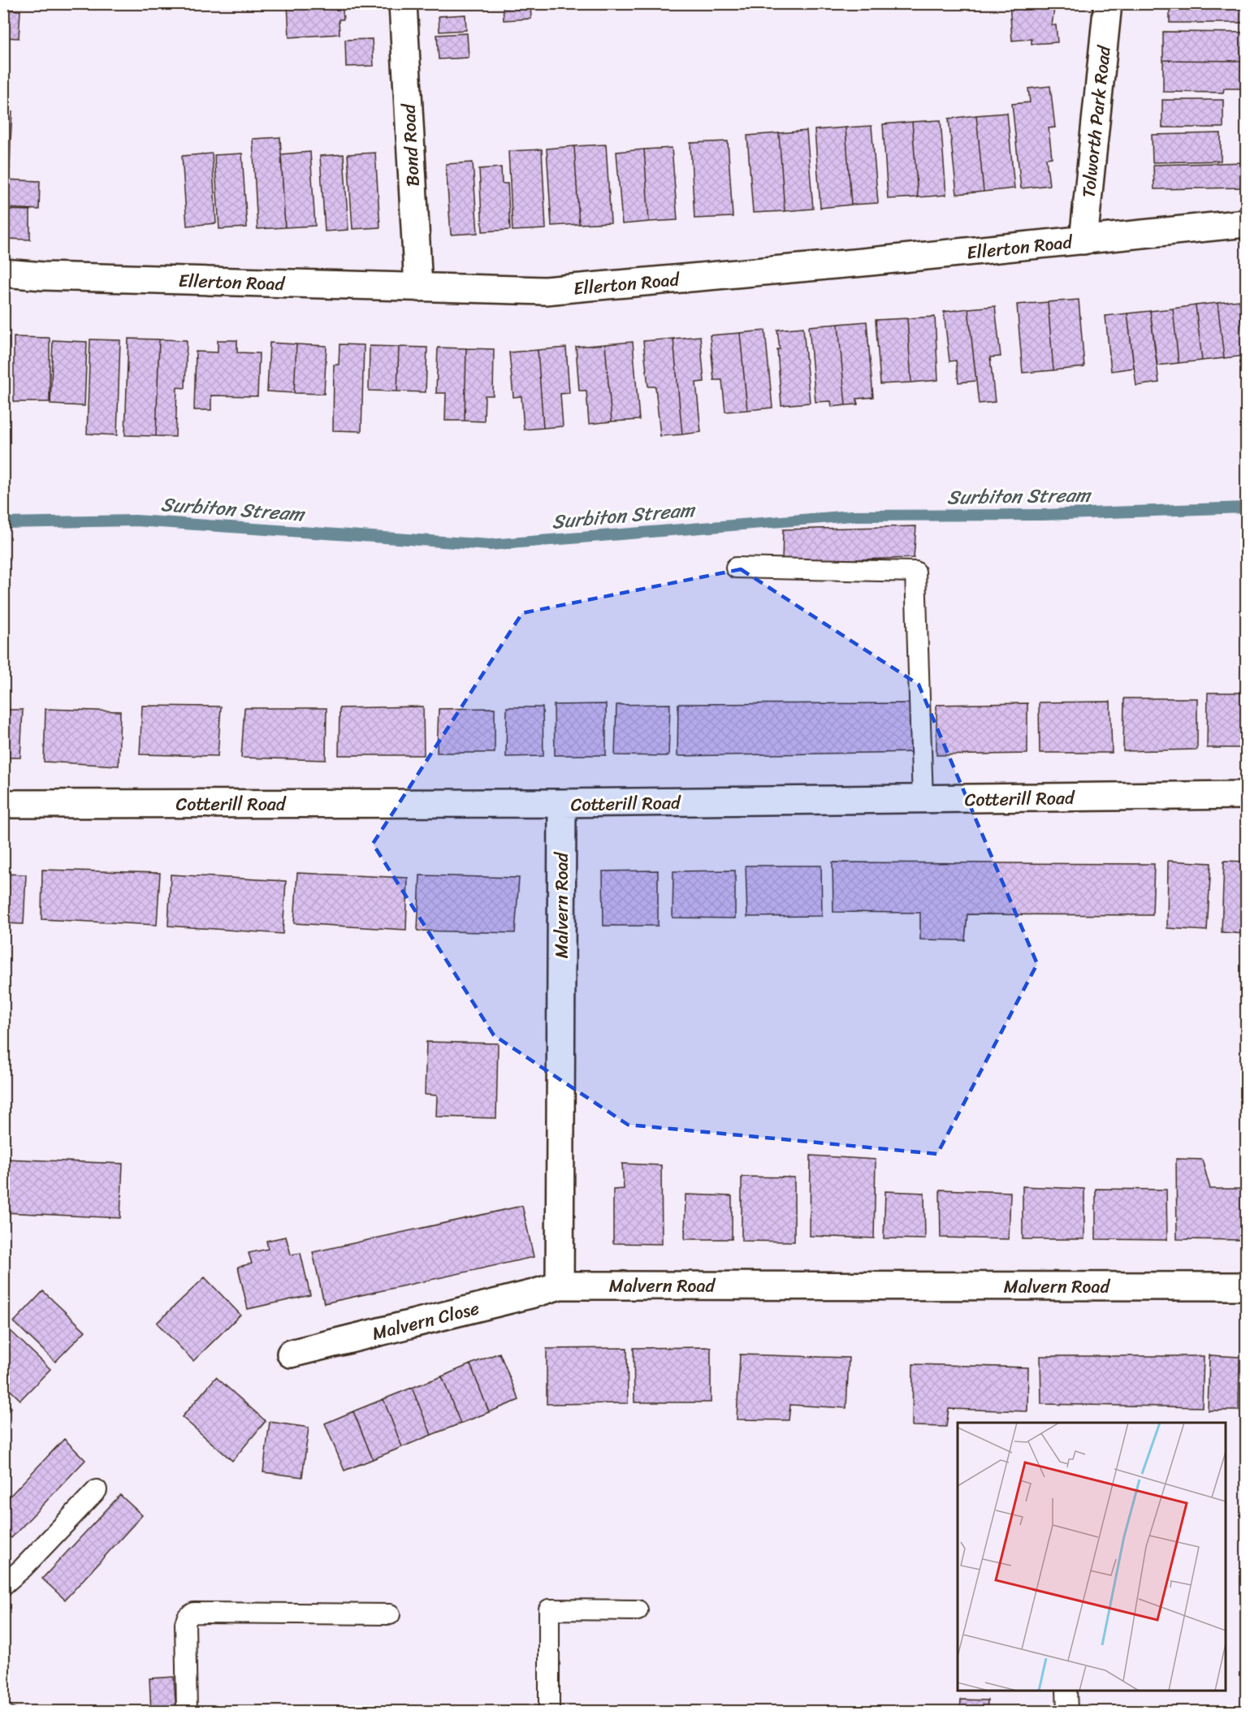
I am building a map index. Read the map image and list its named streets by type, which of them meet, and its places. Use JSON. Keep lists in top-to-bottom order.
{
  "streets": {
    "street": [
      "Tolworth Park Road",
      "Bond Road",
      "Ellerton Road",
      "Cotterill Road",
      "Malvern Road",
      "Malvern Close"
    ]
  },
  "crossings": [
    ["Tolworth Park Road", "Ellerton Road"],
    ["Bond Road", "Ellerton Road"],
    ["Cotterill Road", "Malvern Road"],
    ["Malvern Road", "Malvern Close"]
  ],
  "water": ["Surbiton Stream"]
}
